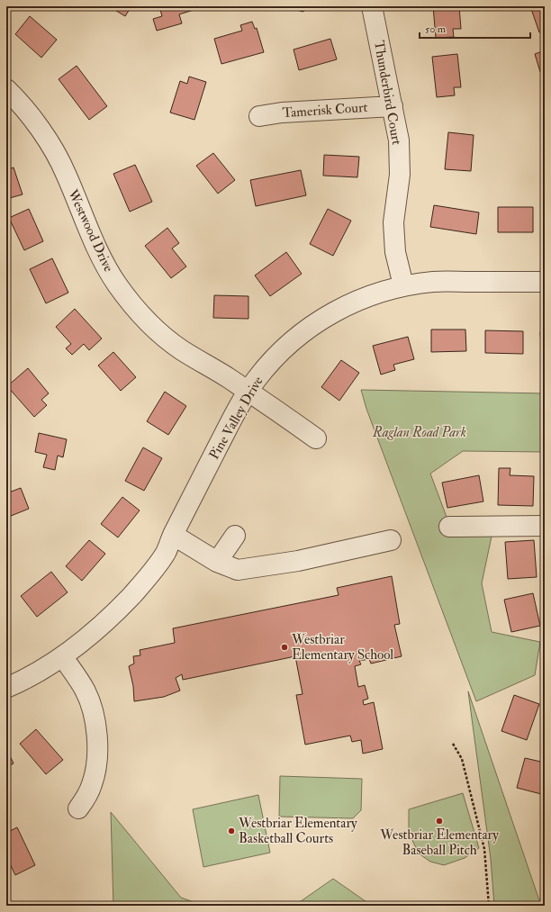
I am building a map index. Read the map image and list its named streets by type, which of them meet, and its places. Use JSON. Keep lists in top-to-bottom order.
{
  "streets": {
    "street": [
      "Thunderbird Court",
      "Tamerisk Court",
      "Westwood Drive",
      "Pine Valley Drive"
    ]
  },
  "crossings": [
    ["Thunderbird Court", "Tamerisk Court"],
    ["Thunderbird Court", "Pine Valley Drive"],
    ["Westwood Drive", "Pine Valley Drive"]
  ],
  "parks": ["Raglan Road Park"],
  "places": ["Westbriar Elementary School", "Westbriar Elementary Baseball Pitch", "Westbriar Elementary Basketball Courts"],
  "scale_bar": "50 m"
}
